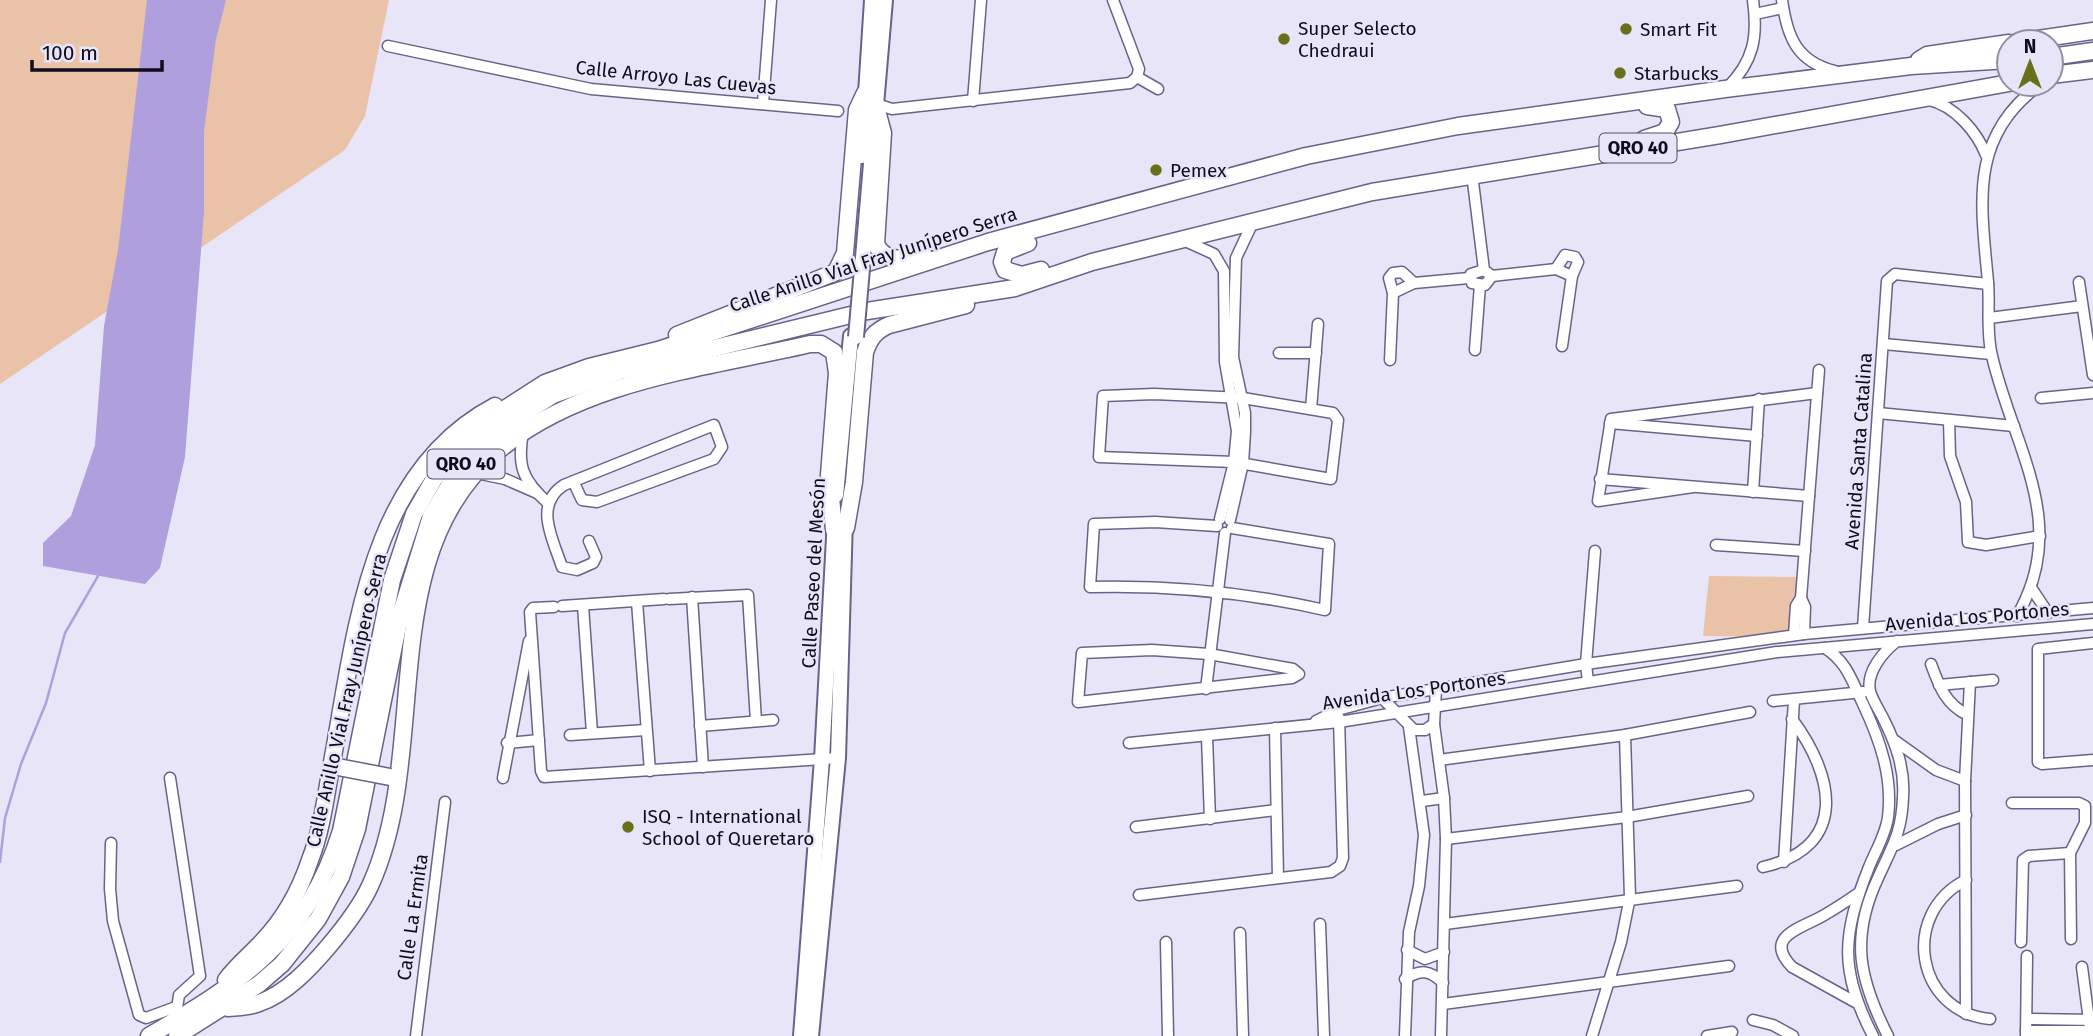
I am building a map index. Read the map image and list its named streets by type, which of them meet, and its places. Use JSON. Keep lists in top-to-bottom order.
{
  "streets": {
    "highway": ["QRO 40", "Calle Anillo Vial Fray Junípero Serra"],
    "main road": ["Calle Paseo del Mesón"],
    "street": [
      "Calle Arroyo Las Cuevas",
      "Avenida Santa Catalina",
      "Avenida Los Portones",
      "Calle La Ermita"
    ]
  },
  "crossings": [
    ["Avenida Santa Catalina", "Avenida Los Portones"]
  ],
  "places": [
    "Smart Fit",
    "Super Selecto Chedraui",
    "Starbucks",
    "Pemex",
    "ISQ - International School of Queretaro"
  ],
  "scale_bar": "100 m",
  "north": "top"
}
